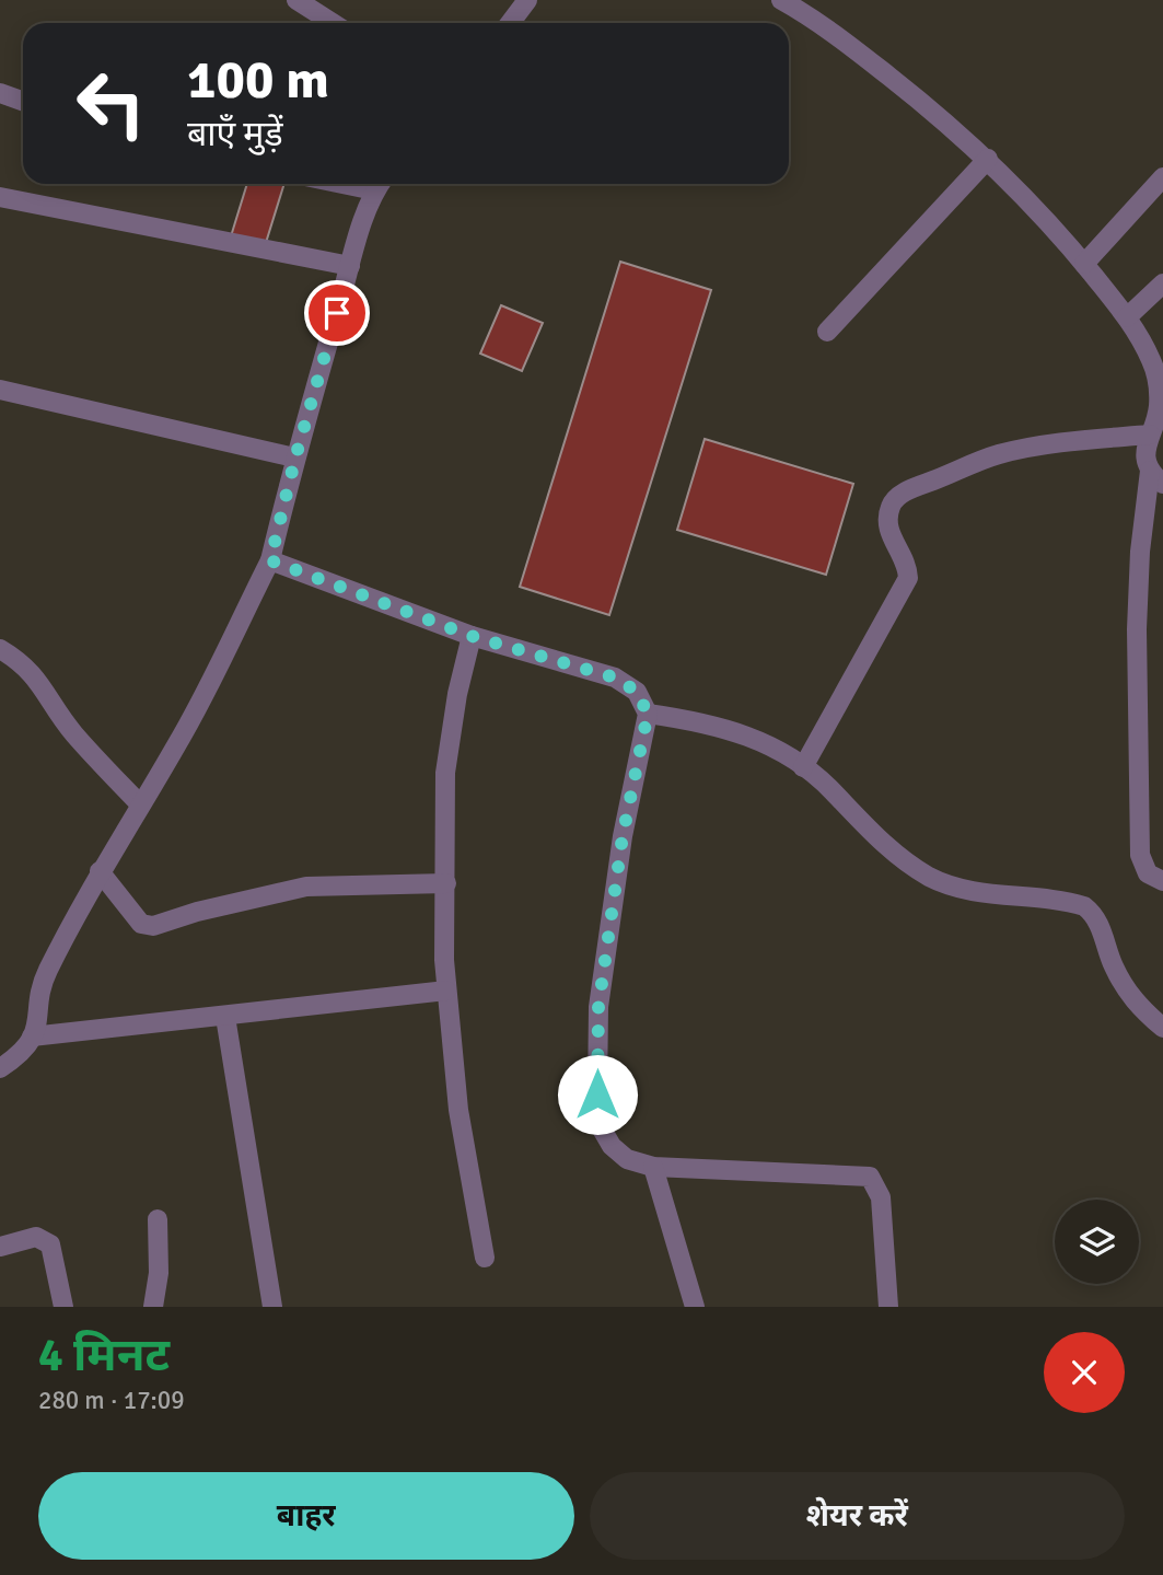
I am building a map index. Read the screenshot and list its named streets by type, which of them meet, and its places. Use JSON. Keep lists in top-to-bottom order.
{
  "page": {
    "turn": ["100 m", "बाएँ मुड़ें"],
    "heading": ["4 मिनट", "280 m · 17:09"],
    "buttons": ["बाहर", "शेयर करें"]
  }
}
